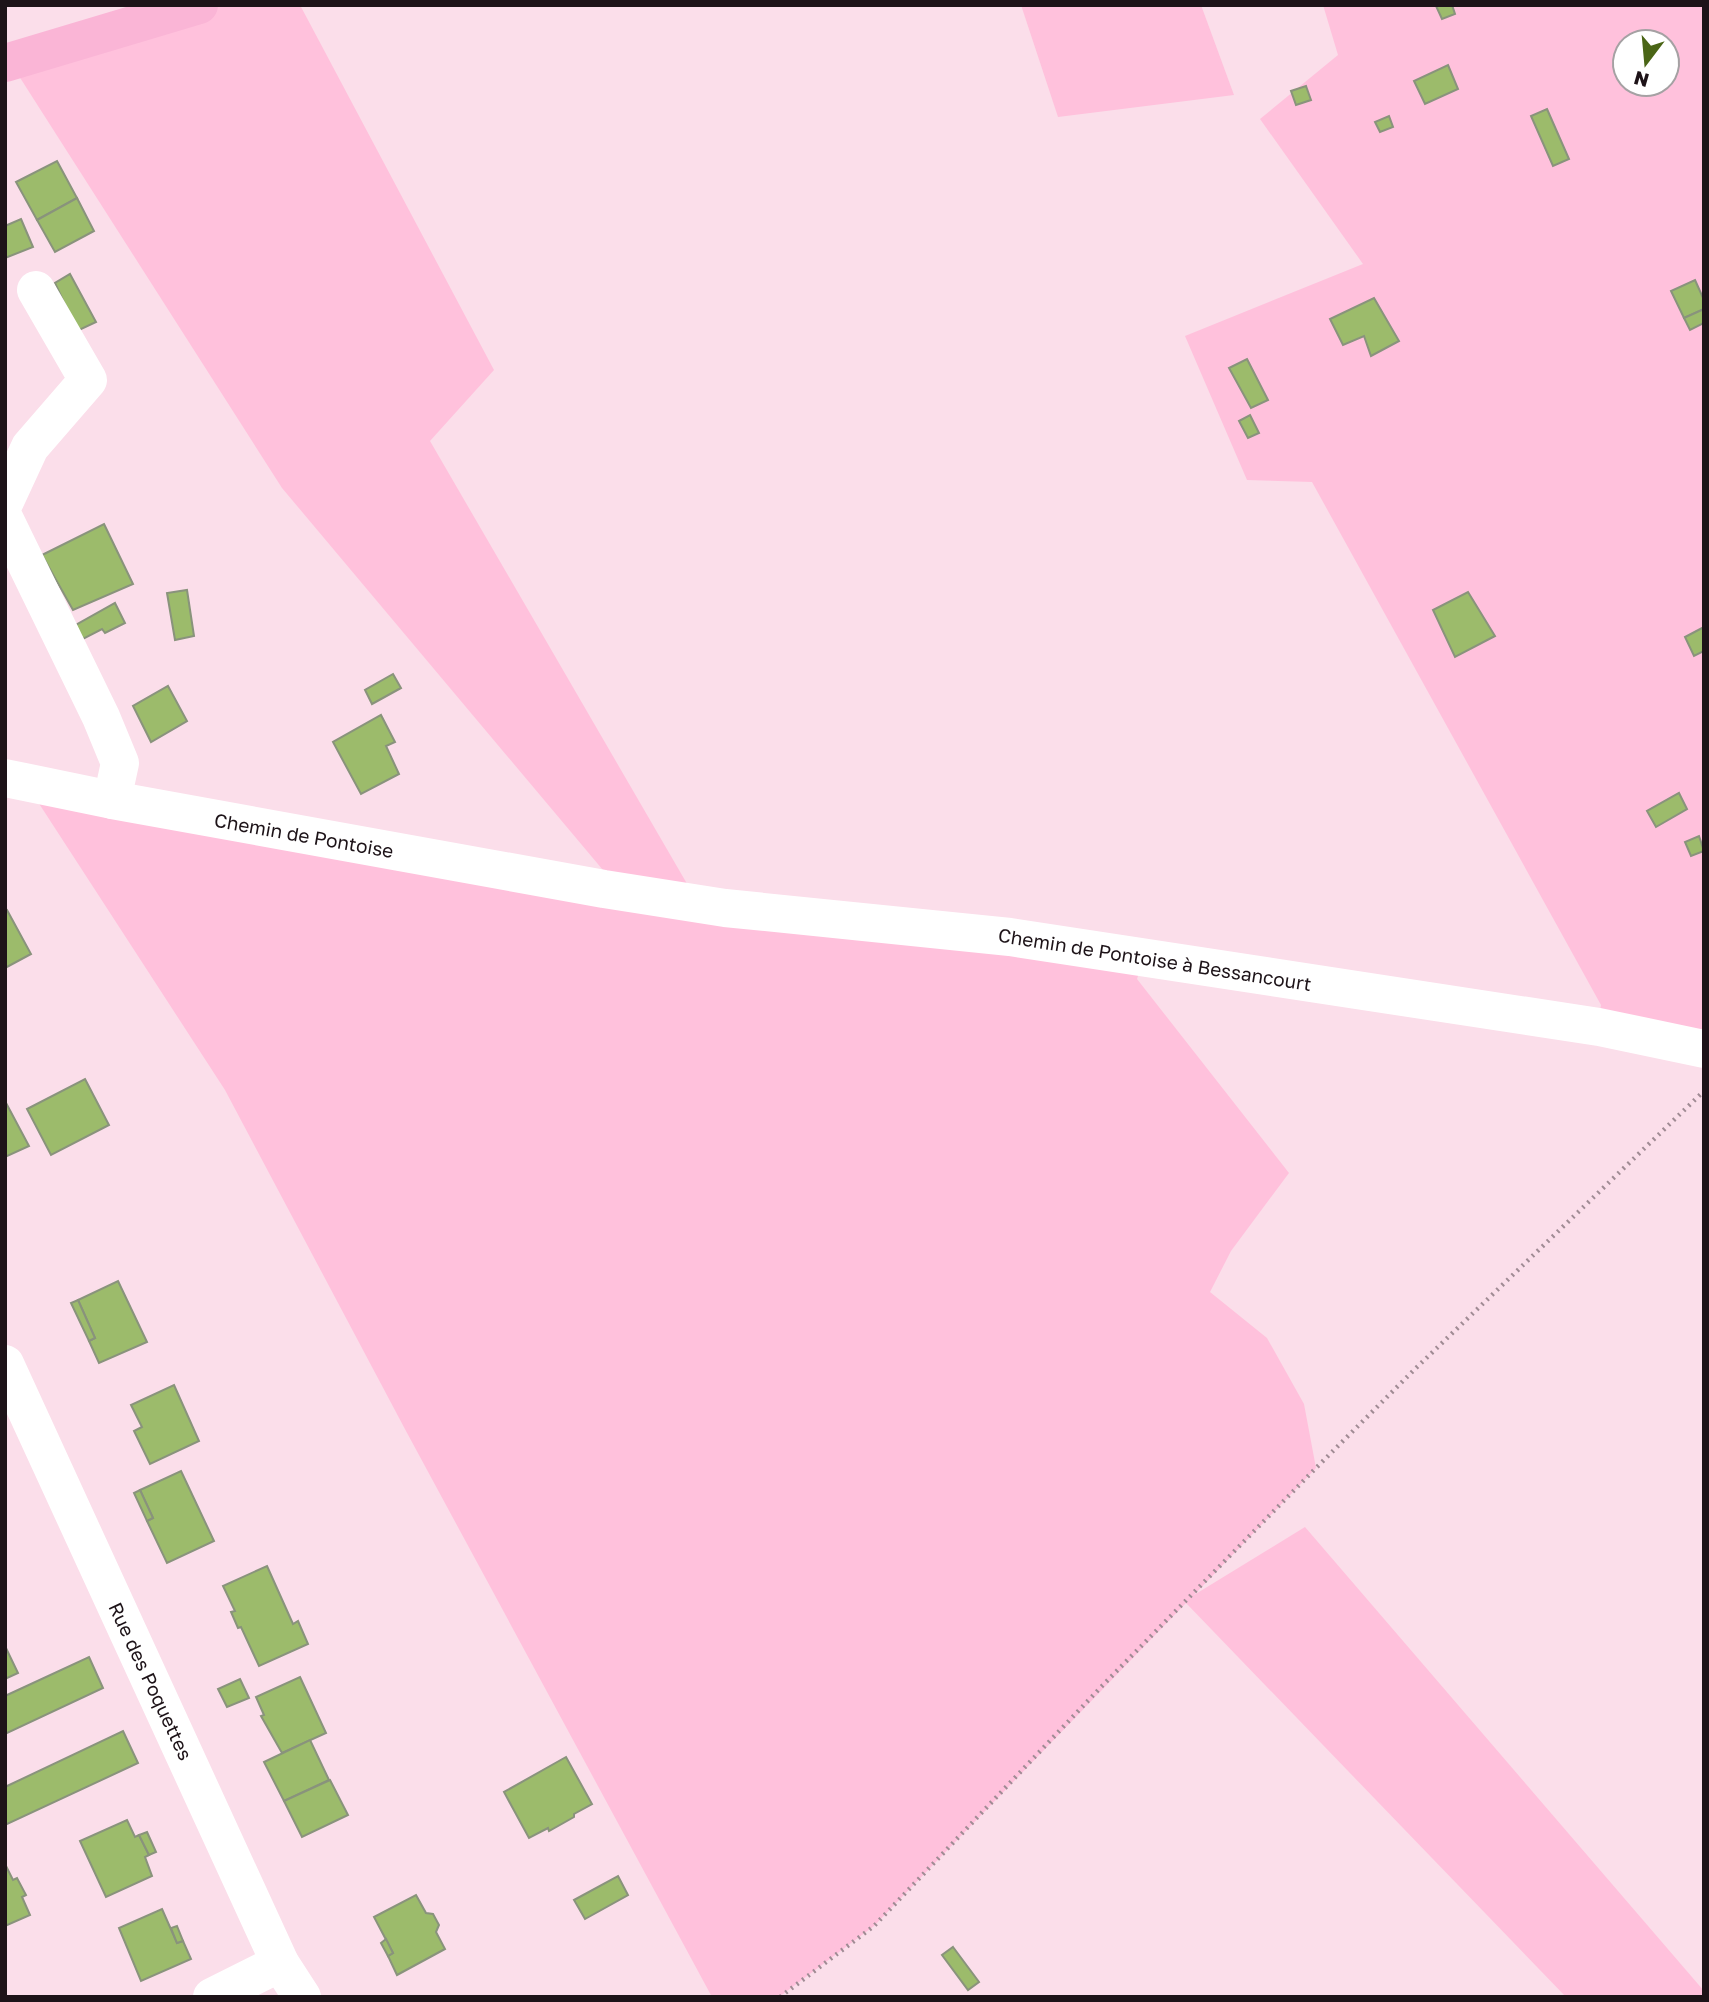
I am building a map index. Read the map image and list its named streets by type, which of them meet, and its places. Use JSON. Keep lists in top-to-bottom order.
{
  "streets": {
    "street": ["Chemin de Pontoise", "Chemin de Pontoise à Bessancourt", "Rue des Poquettes"]
  },
  "crossings": [
    ["Chemin de Pontoise", "Chemin de Pontoise à Bessancourt"]
  ],
  "north": "bottom"
}
